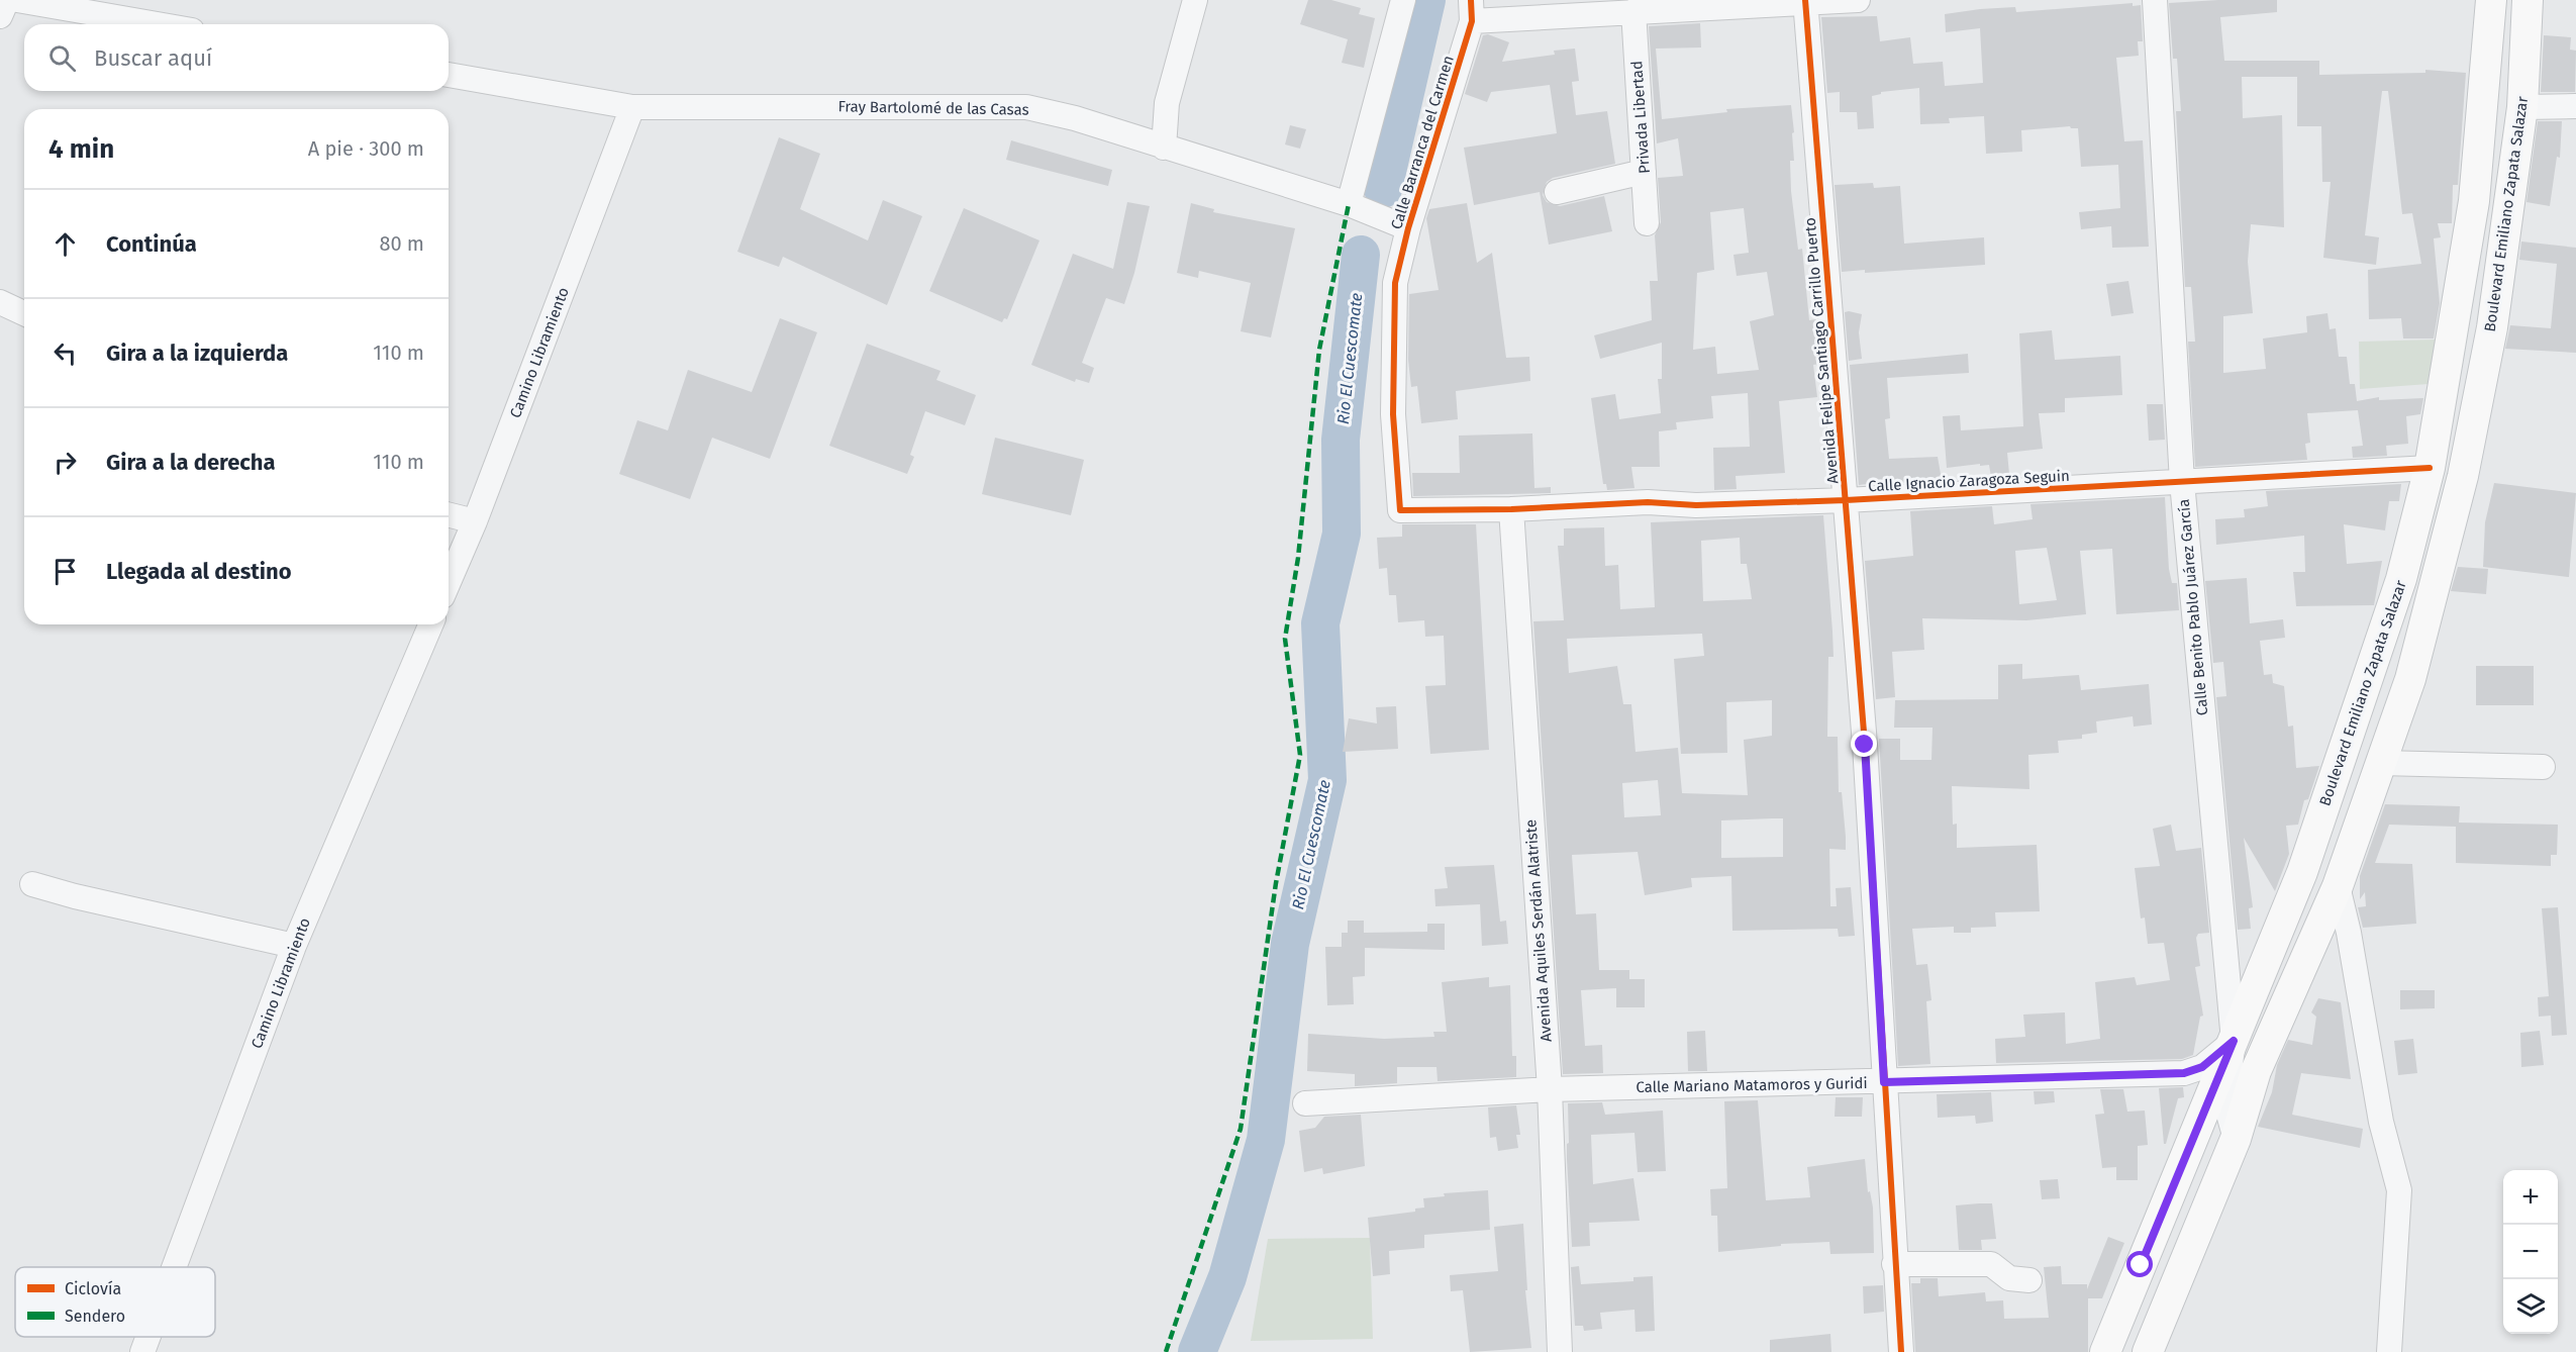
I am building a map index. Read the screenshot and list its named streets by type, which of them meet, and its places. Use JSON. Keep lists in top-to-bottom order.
{
  "streets": {
    "main road": ["Boulevard Emiliano Zapata Salazar"],
    "street": [
      "Fray Bartolomé de las Casas",
      "Privada Libertad",
      "Calle Barranca del Carmen",
      "Avenida Felipe Santiago Carrillo Puerto",
      "Camino Libramiento",
      "Calle Ignacio Zaragoza Seguin",
      "Calle Benito Pablo Juárez García",
      "Avenida Aquiles Serdán Alatriste",
      "Calle Mariano Matamoros y Guridi"
    ]
  },
  "crossings": [
    ["Fray Bartolomé de las Casas", "Calle Barranca del Carmen"],
    ["Fray Bartolomé de las Casas", "Camino Libramiento"],
    ["Calle Barranca del Carmen", "Calle Ignacio Zaragoza Seguin"],
    ["Boulevard Emiliano Zapata Salazar", "Calle Ignacio Zaragoza Seguin"],
    ["Boulevard Emiliano Zapata Salazar", "Calle Benito Pablo Juárez García"],
    ["Boulevard Emiliano Zapata Salazar", "Calle Mariano Matamoros y Guridi"],
    ["Avenida Felipe Santiago Carrillo Puerto", "Calle Ignacio Zaragoza Seguin"],
    ["Avenida Felipe Santiago Carrillo Puerto", "Calle Mariano Matamoros y Guridi"],
    ["Calle Ignacio Zaragoza Seguin", "Calle Benito Pablo Juárez García"],
    ["Calle Ignacio Zaragoza Seguin", "Avenida Aquiles Serdán Alatriste"],
    ["Calle Benito Pablo Juárez García", "Calle Mariano Matamoros y Guridi"],
    ["Avenida Aquiles Serdán Alatriste", "Calle Mariano Matamoros y Guridi"]
  ],
  "water": ["Rio El Cuescomate"],
  "legend": ["Ciclovía", "Sendero"],
  "page": {
    "search": "Buscar aquí",
    "heading": ["4 min", "A pie · 300 m"],
    "list": [
      ["Continúa", "80 m"],
      ["Gira a la izquierda", "110 m"],
      ["Gira a la derecha", "110 m"],
      "Llegada al destino"
    ],
    "map_buttons": ["+", "−"]
  }
}
